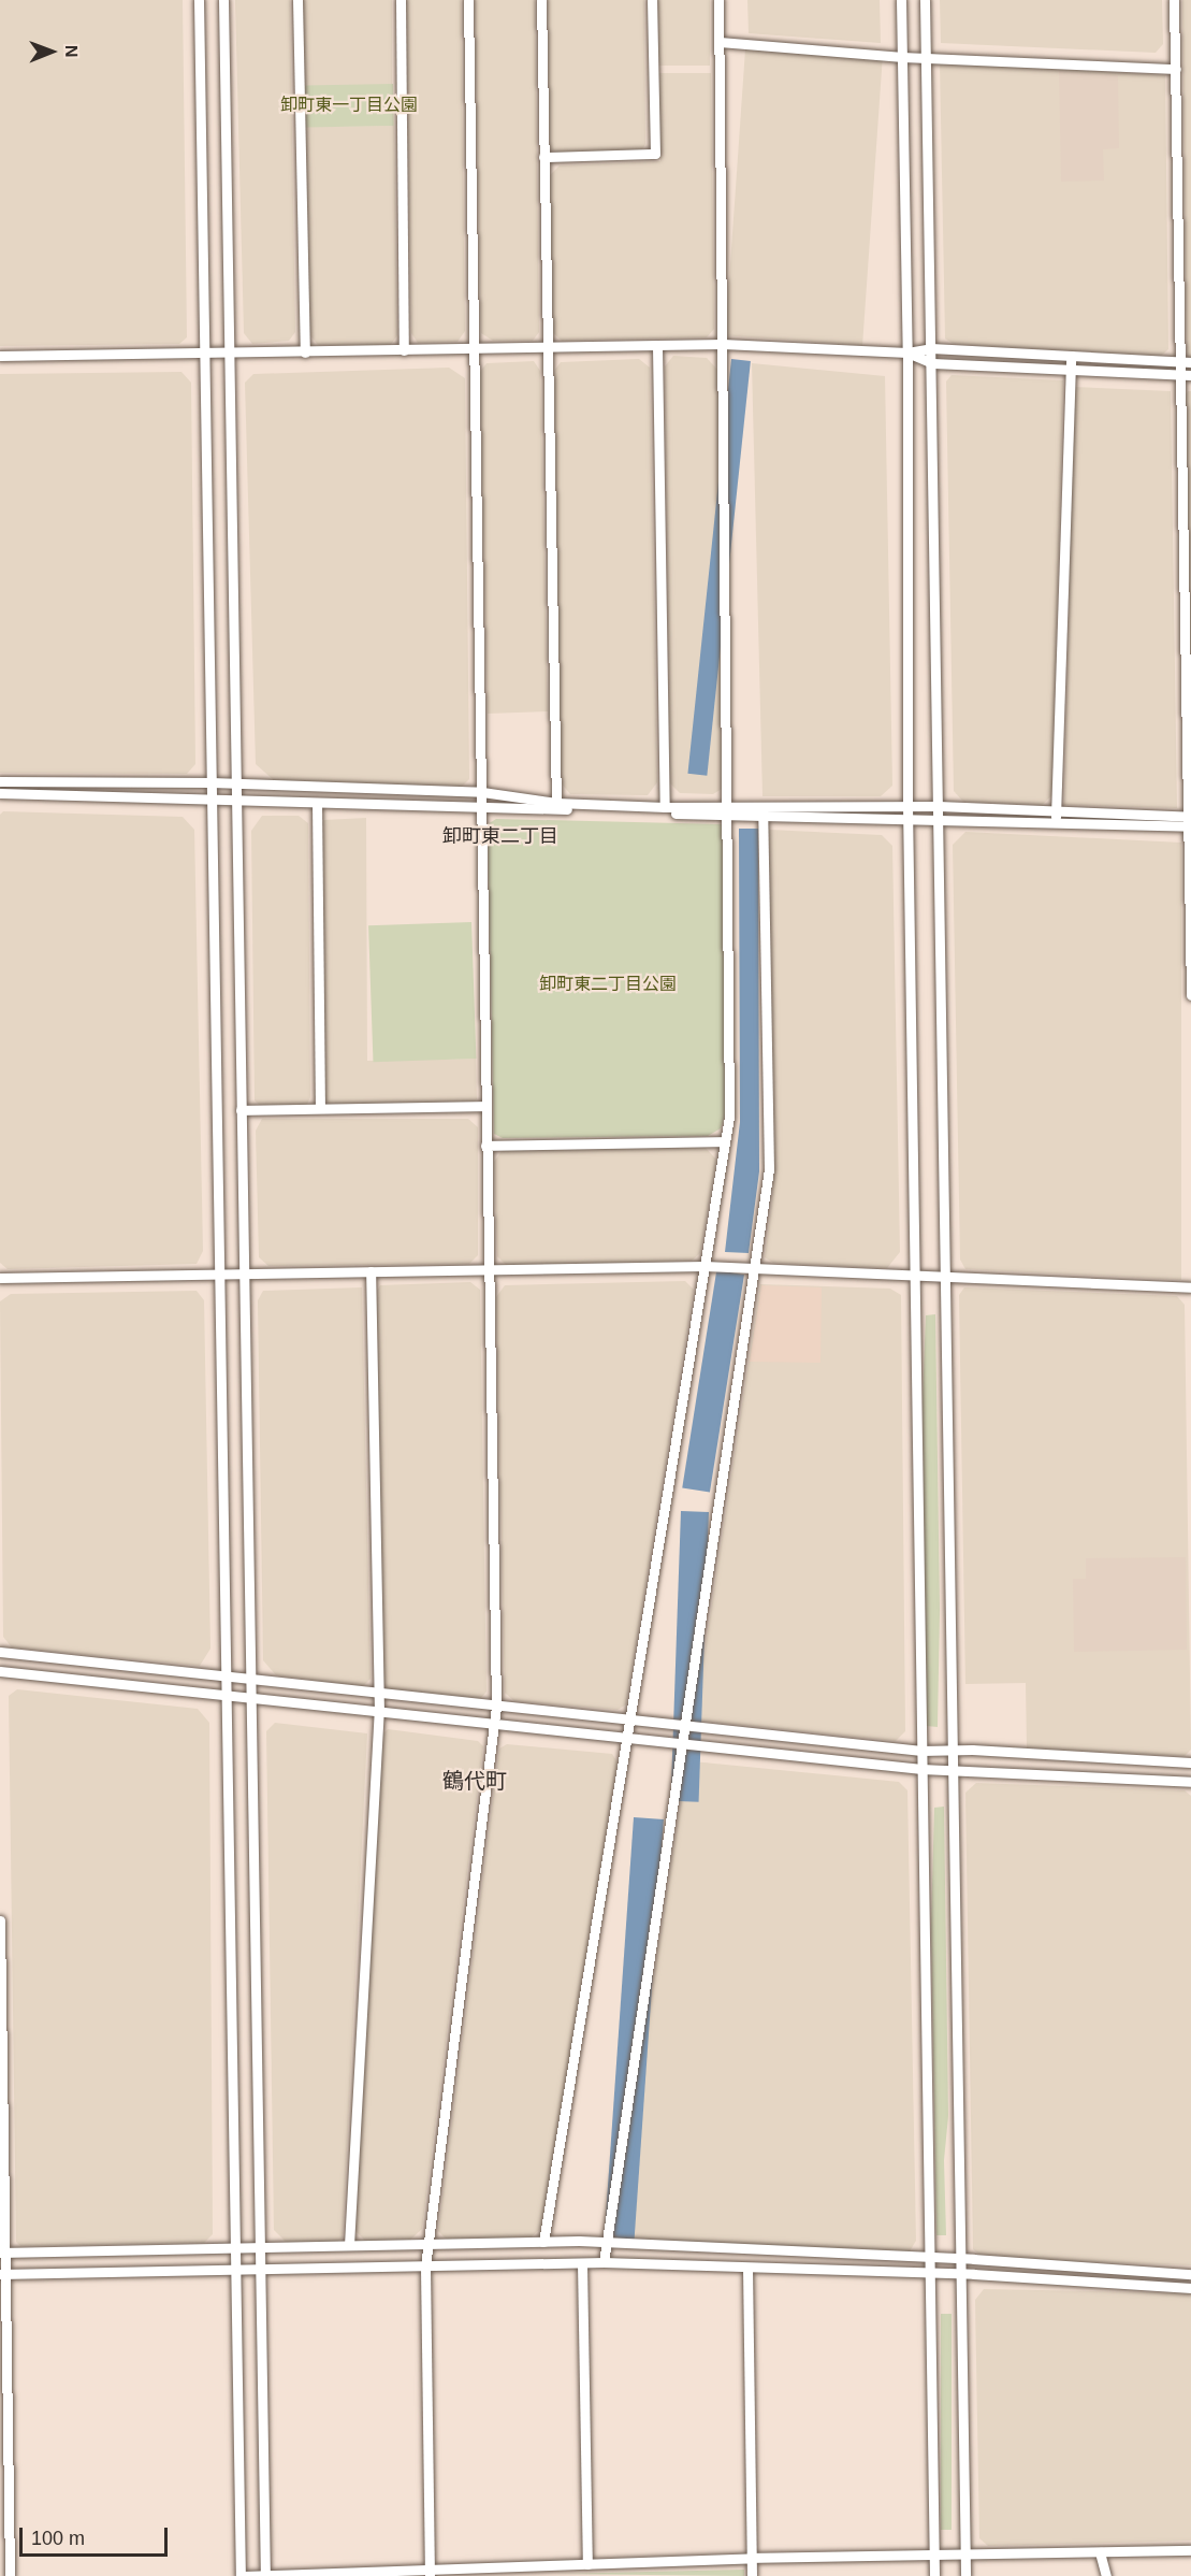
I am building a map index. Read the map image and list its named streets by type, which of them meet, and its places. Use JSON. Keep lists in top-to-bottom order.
{
  "districts": ["卸町東二丁目", "鶴代町"],
  "parks": ["卸町東一丁目公園", "卸町東二丁目公園"],
  "scale_bar": "100 m",
  "north": "right"
}
